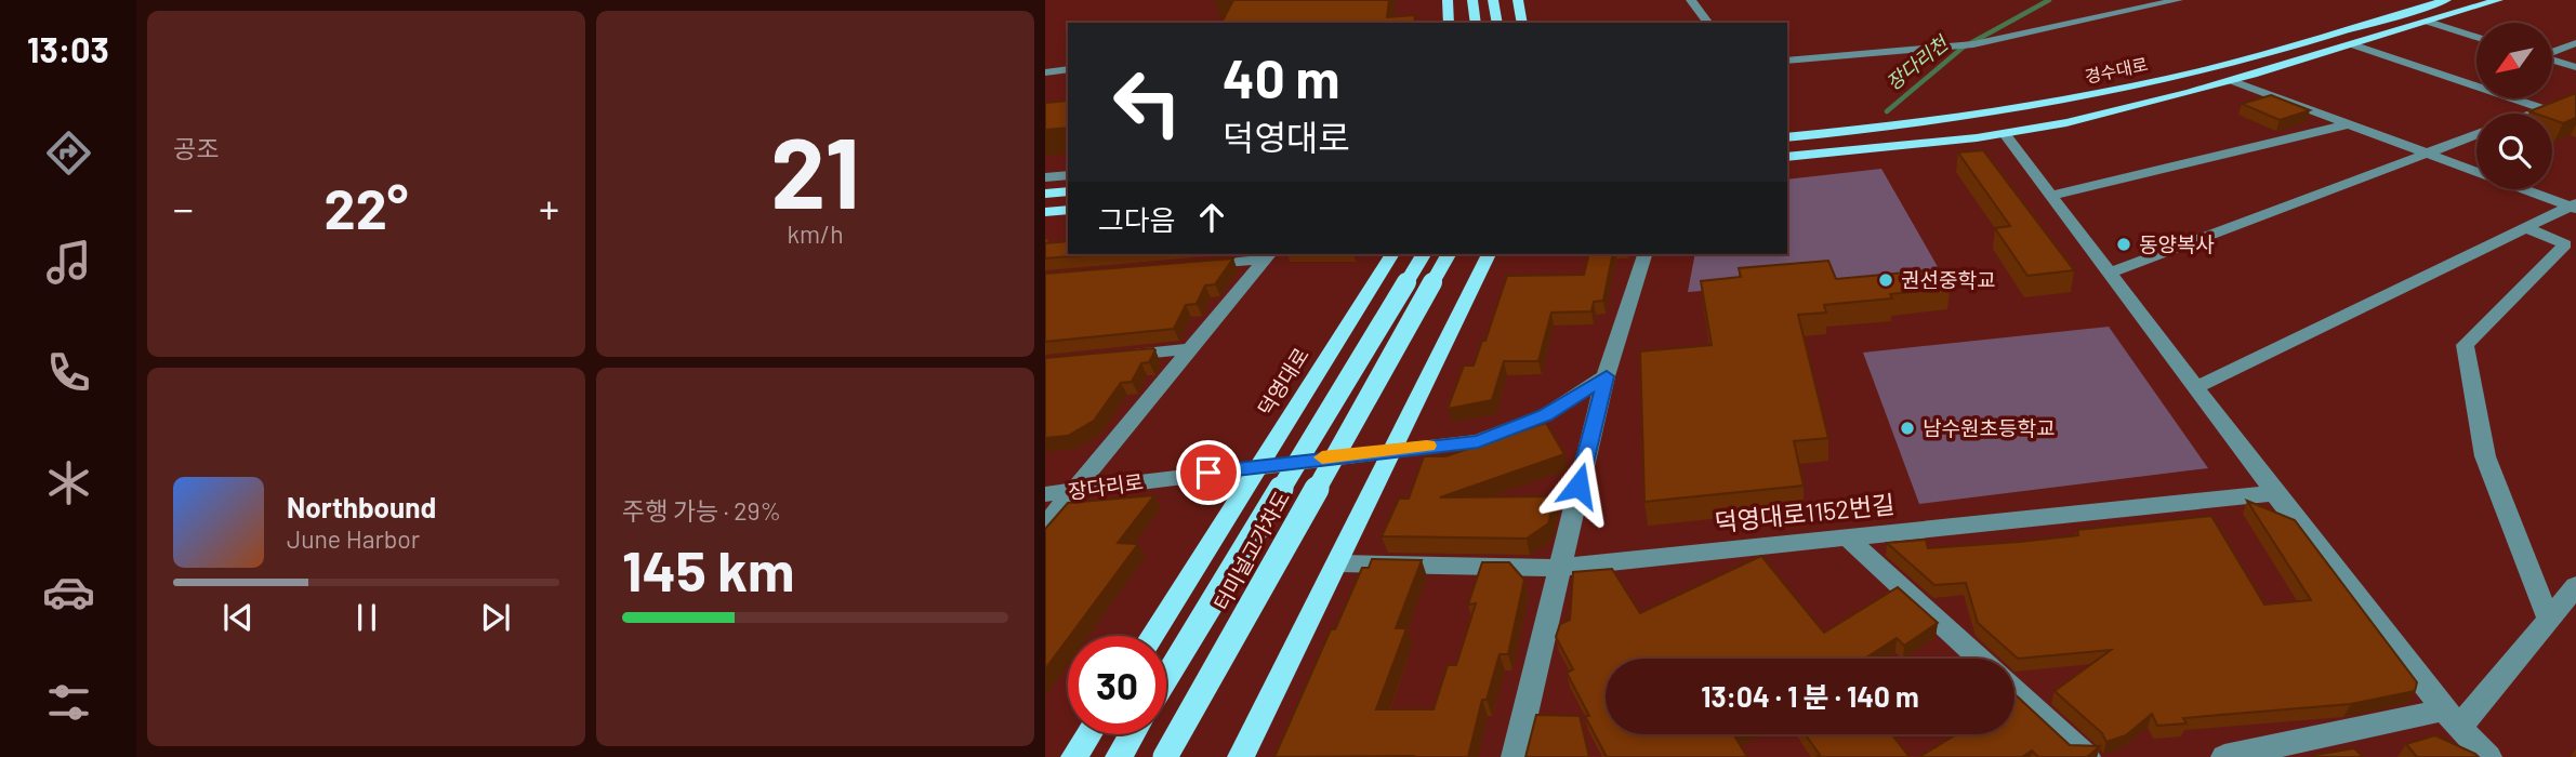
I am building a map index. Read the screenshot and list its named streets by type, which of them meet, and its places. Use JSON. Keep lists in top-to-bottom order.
{
  "streets": {
    "main road": ["경수대로", "덕영대로", "터미널고가차도"],
    "street": ["장다리로", "덕영대로1152번길"]
  },
  "crossings": [
    ["덕영대로", "장다리로"]
  ],
  "water": ["장다리천"],
  "places": ["동양복사", "권선중학교", "남수원초등학교"],
  "north": "bottom left",
  "page": {
    "tabs": "13:03",
    "tile": [
      "공조",
      ["21", "km/h"],
      ["주행 가능 · 29%", "145 km"]
    ],
    "turn": ["40 m", "덕영대로"],
    "heat": ["−", "22°", "+"],
    "then": "그다음",
    "song": ["Northbound", "June Harbor"],
    "limit": "30",
    "trip": "13:04 · 1 분 · 140 m"
  }
}
